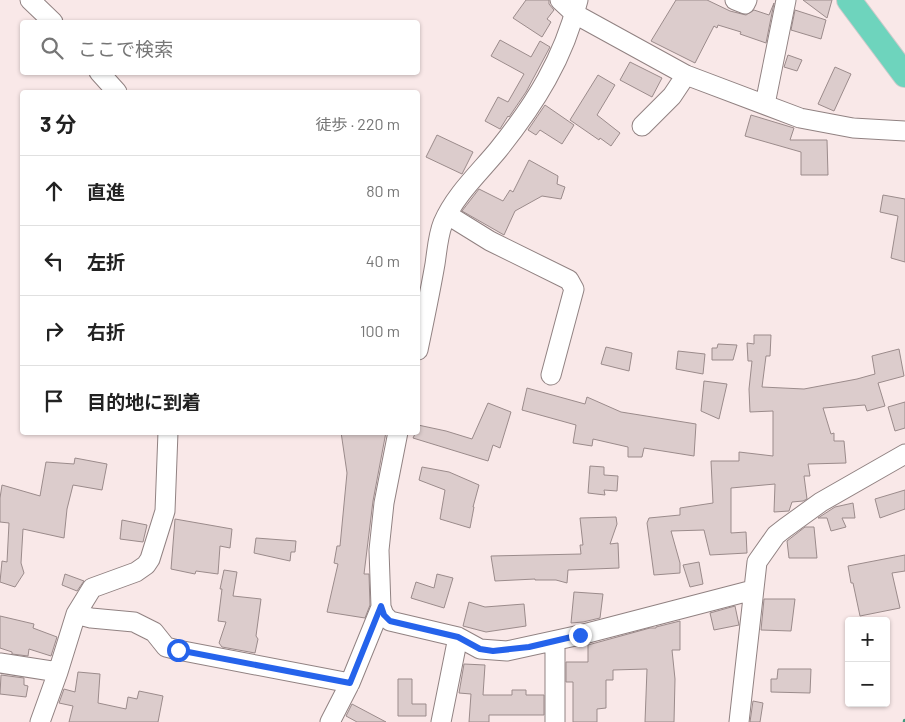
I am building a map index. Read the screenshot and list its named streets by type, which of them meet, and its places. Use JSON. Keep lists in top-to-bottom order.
{
  "page": {
    "search": "ここで検索",
    "heading": ["3 分", "徒歩 · 220 m"],
    "list": [
      ["直進", "80 m"],
      ["左折", "40 m"],
      ["右折", "100 m"],
      "目的地に到着"
    ],
    "map_buttons": ["+", "−"]
  }
}
